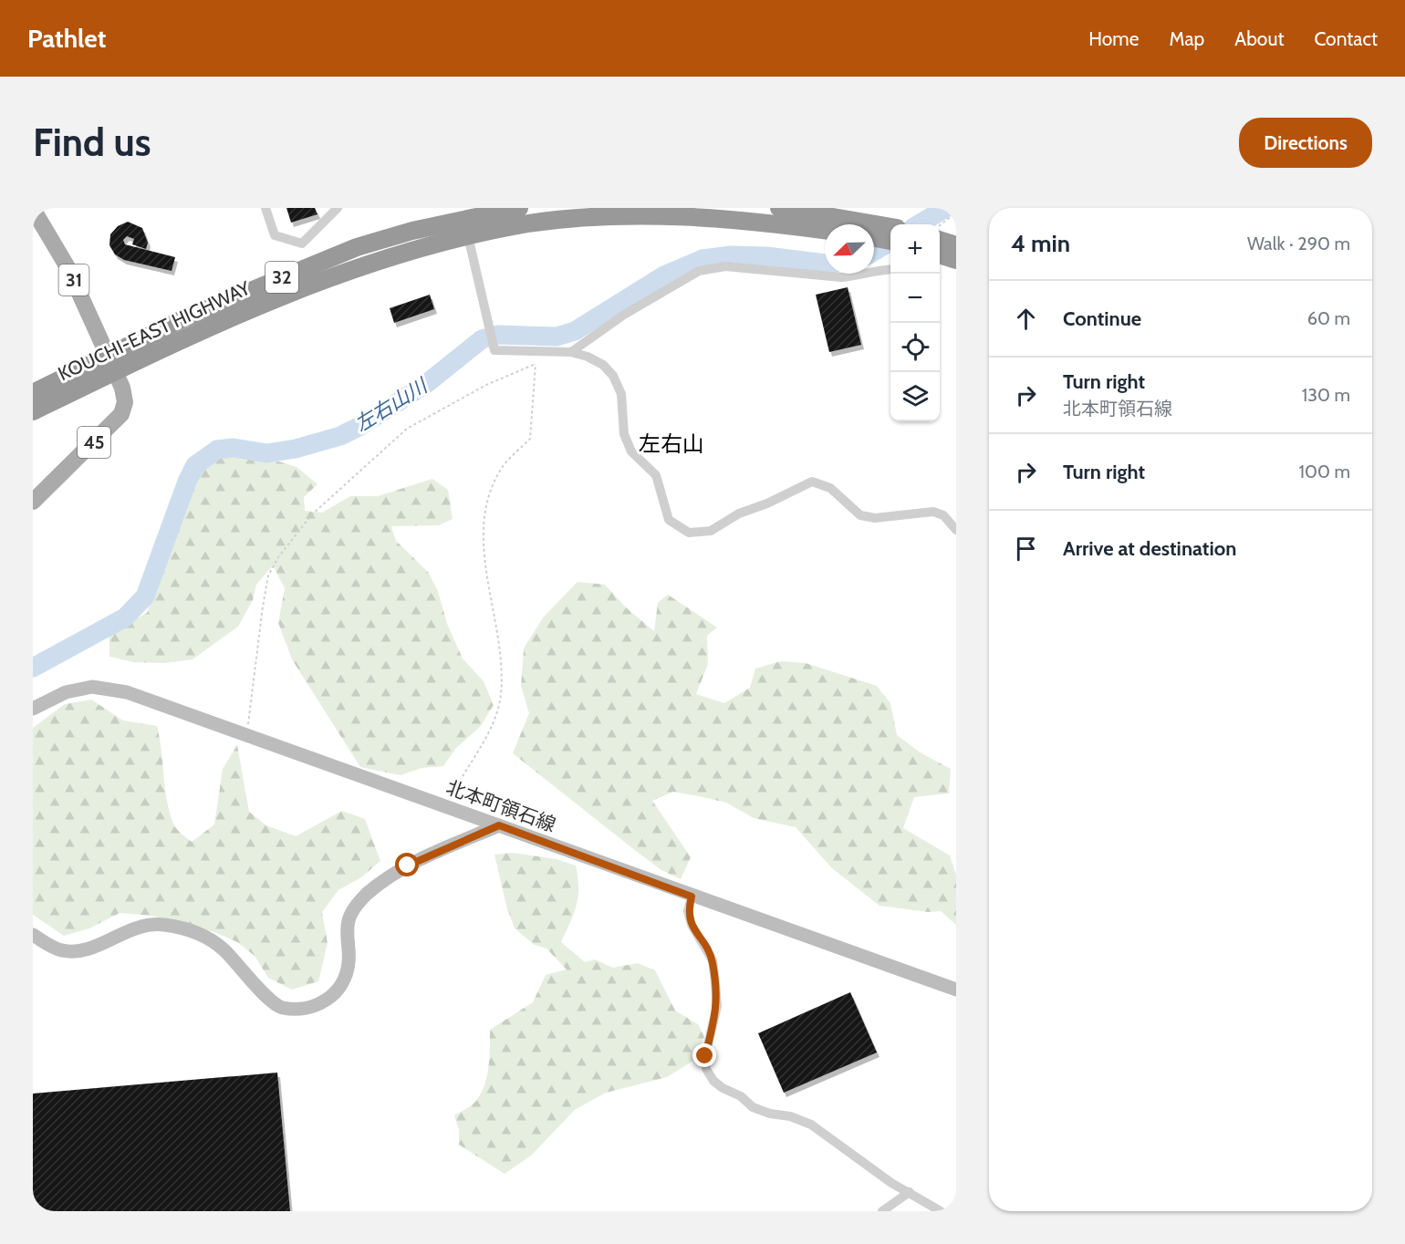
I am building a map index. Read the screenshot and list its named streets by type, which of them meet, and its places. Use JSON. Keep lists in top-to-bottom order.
{
  "streets": {
    "highway": ["32", "KOUCHI-EAST HIGHWAY"],
    "main road": ["31", "45", "北本町領石線"]
  },
  "crossings": [
    ["31", "KOUCHI-EAST HIGHWAY"],
    ["31", "45"],
    ["KOUCHI-EAST HIGHWAY", "45"]
  ],
  "districts": ["左右山"],
  "water": ["左右山川"],
  "north": "bottom left",
  "page": {
    "header": "Pathlet",
    "nav": [
      "Home",
      "Map",
      "About",
      "Contact"
    ],
    "buttons": "Directions",
    "title": "Find us",
    "heading": ["4 min", "Walk · 290 m"],
    "map_buttons": ["+", "−"],
    "list": [
      ["Continue", "60 m"],
      ["Turn right", "北本町領石線", "130 m"],
      ["Turn right", "100 m"],
      "Arrive at destination"
    ]
  }
}
